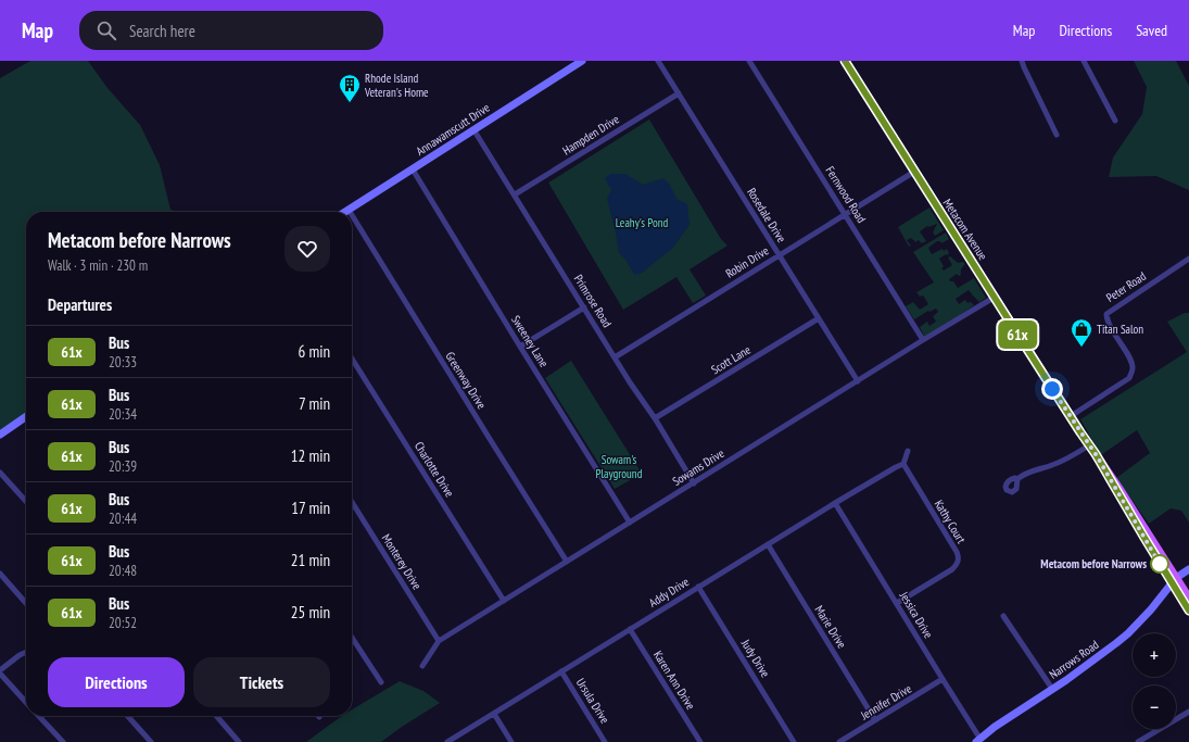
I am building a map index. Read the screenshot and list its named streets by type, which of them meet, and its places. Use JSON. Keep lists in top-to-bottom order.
{
  "streets": {
    "main road": ["Metacom Avenue"],
    "street": [
      "Annawamscutt Drive",
      "Hampden Drive",
      "Fernwood Road",
      "Rosedale Drive",
      "Robin Drive",
      "Peter Road",
      "Primrose Road",
      "Sweeney Lane",
      "Scott Lane",
      "Greenway Drive",
      "Sowams Drive",
      "Charlotte Drive",
      "Kathy Court",
      "Monterey Drive",
      "Addy Drive",
      "Jessica Drive",
      "Marie Drive",
      "Judy Drive",
      "Narrows Road",
      "Karen Ann Drive",
      "Ursula Drive",
      "Jennifer Drive"
    ]
  },
  "crossings": [
    ["Annawamscutt Drive", "Primrose Road"],
    ["Annawamscutt Drive", "Sweeney Lane"],
    ["Hampden Drive", "Rosedale Drive"],
    ["Hampden Drive", "Primrose Road"],
    ["Fernwood Road", "Robin Drive"],
    ["Fernwood Road", "Sowams Drive"],
    ["Rosedale Drive", "Robin Drive"],
    ["Rosedale Drive", "Scott Lane"],
    ["Rosedale Drive", "Sowams Drive"],
    ["Metacom Avenue", "Robin Drive"],
    ["Metacom Avenue", "Peter Road"],
    ["Metacom Avenue", "Sowams Drive"],
    ["Metacom Avenue", "Narrows Road"],
    ["Robin Drive", "Primrose Road"],
    ["Primrose Road", "Scott Lane"],
    ["Primrose Road", "Sowams Drive"],
    ["Sweeney Lane", "Sowams Drive"],
    ["Greenway Drive", "Sowams Drive"],
    ["Sowams Drive", "Charlotte Drive"],
    ["Sowams Drive", "Monterey Drive"],
    ["Kathy Court", "Addy Drive"],
    ["Kathy Court", "Jessica Drive"],
    ["Addy Drive", "Jessica Drive"],
    ["Addy Drive", "Marie Drive"],
    ["Addy Drive", "Judy Drive"],
    ["Addy Drive", "Karen Ann Drive"],
    ["Addy Drive", "Ursula Drive"],
    ["Jessica Drive", "Narrows Road"],
    ["Jessica Drive", "Jennifer Drive"],
    ["Marie Drive", "Jennifer Drive"]
  ],
  "parks": ["Leahy's Pond", "Sowam's Playground"],
  "places": {
    "building": ["Rhode Island Veteran's Home"],
    "shop": ["Titan Salon"],
    "other": ["Metacom before Narrows"]
  },
  "lines": ["bus line 61x"],
  "page": {
    "header": "Map",
    "search": "Search here",
    "nav": ["Map", "Directions", "Saved"],
    "on_map": "61x",
    "heading": [
      ["Metacom before Narrows", "Walk · 3 min · 230 m"],
      "Departures"
    ],
    "list": [
      {
        "mark": "61x",
        "name": "Bus",
        "note": "20:33",
        "value": "6 min"
      },
      {
        "mark": "61x",
        "name": "Bus",
        "note": "20:34",
        "value": "7 min"
      },
      {
        "mark": "61x",
        "name": "Bus",
        "note": "20:39",
        "value": "12 min"
      },
      {
        "mark": "61x",
        "name": "Bus",
        "note": "20:44",
        "value": "17 min"
      },
      {
        "mark": "61x",
        "name": "Bus",
        "note": "20:48",
        "value": "21 min"
      },
      {
        "mark": "61x",
        "name": "Bus",
        "note": "20:52",
        "value": "25 min"
      }
    ],
    "map_buttons": ["+", "−"],
    "buttons": ["Directions", "Tickets"]
  }
}
